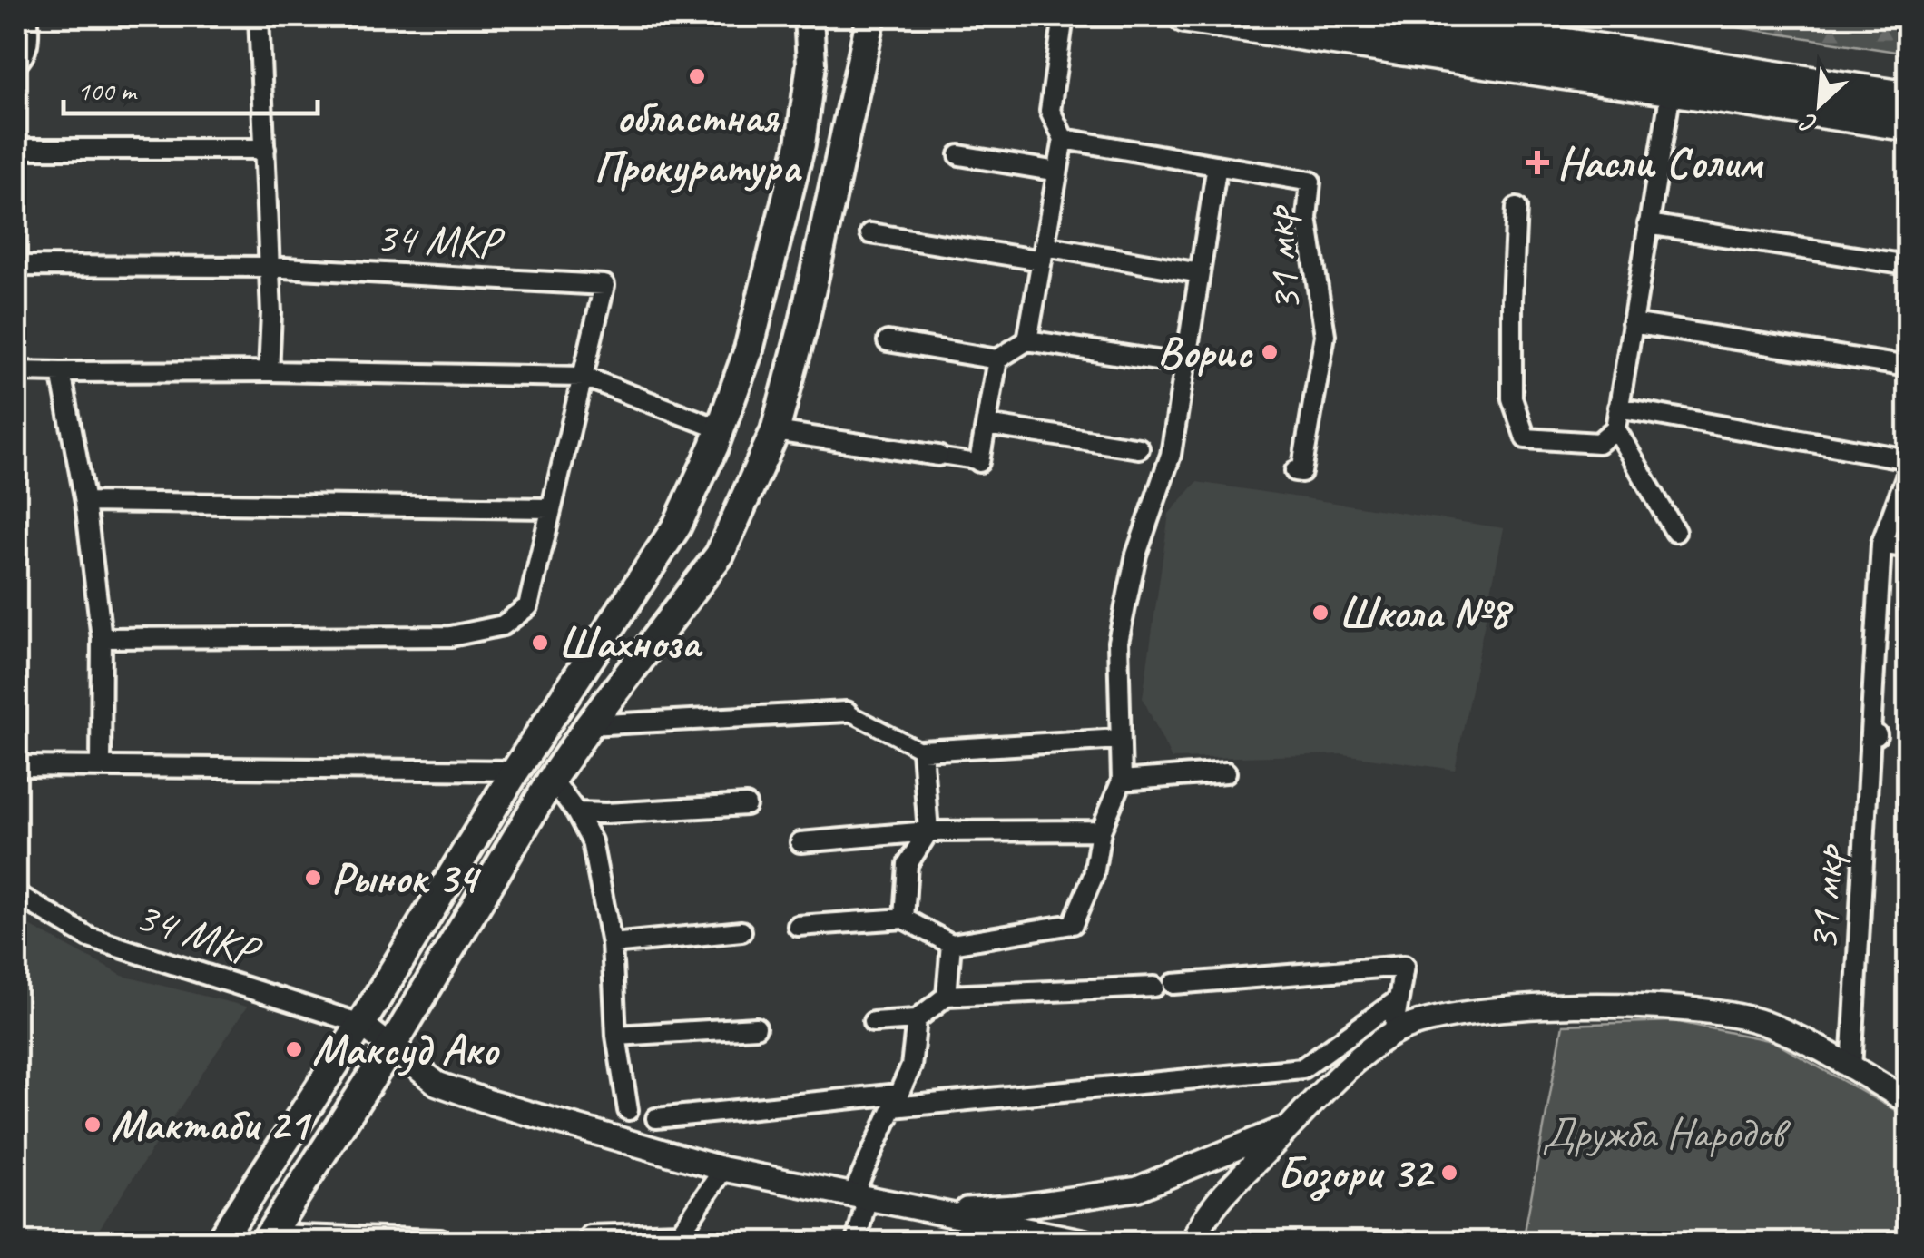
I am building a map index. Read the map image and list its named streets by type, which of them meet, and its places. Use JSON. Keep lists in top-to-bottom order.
{
  "streets": {
    "street": ["34 МКР", "31 мкр"]
  },
  "parks": ["Дружба Народов"],
  "places": {
    "other": [
      "областная Прокуратура",
      "Ворис",
      "Школа №8",
      "Шахноза",
      "Рынок 34",
      "Максуд Ако",
      "Мактаби 21",
      "Бозори 32"
    ],
    "health": ["Насли Солим"]
  },
  "scale_bar": "100 m",
  "north": "bottom left"
}
